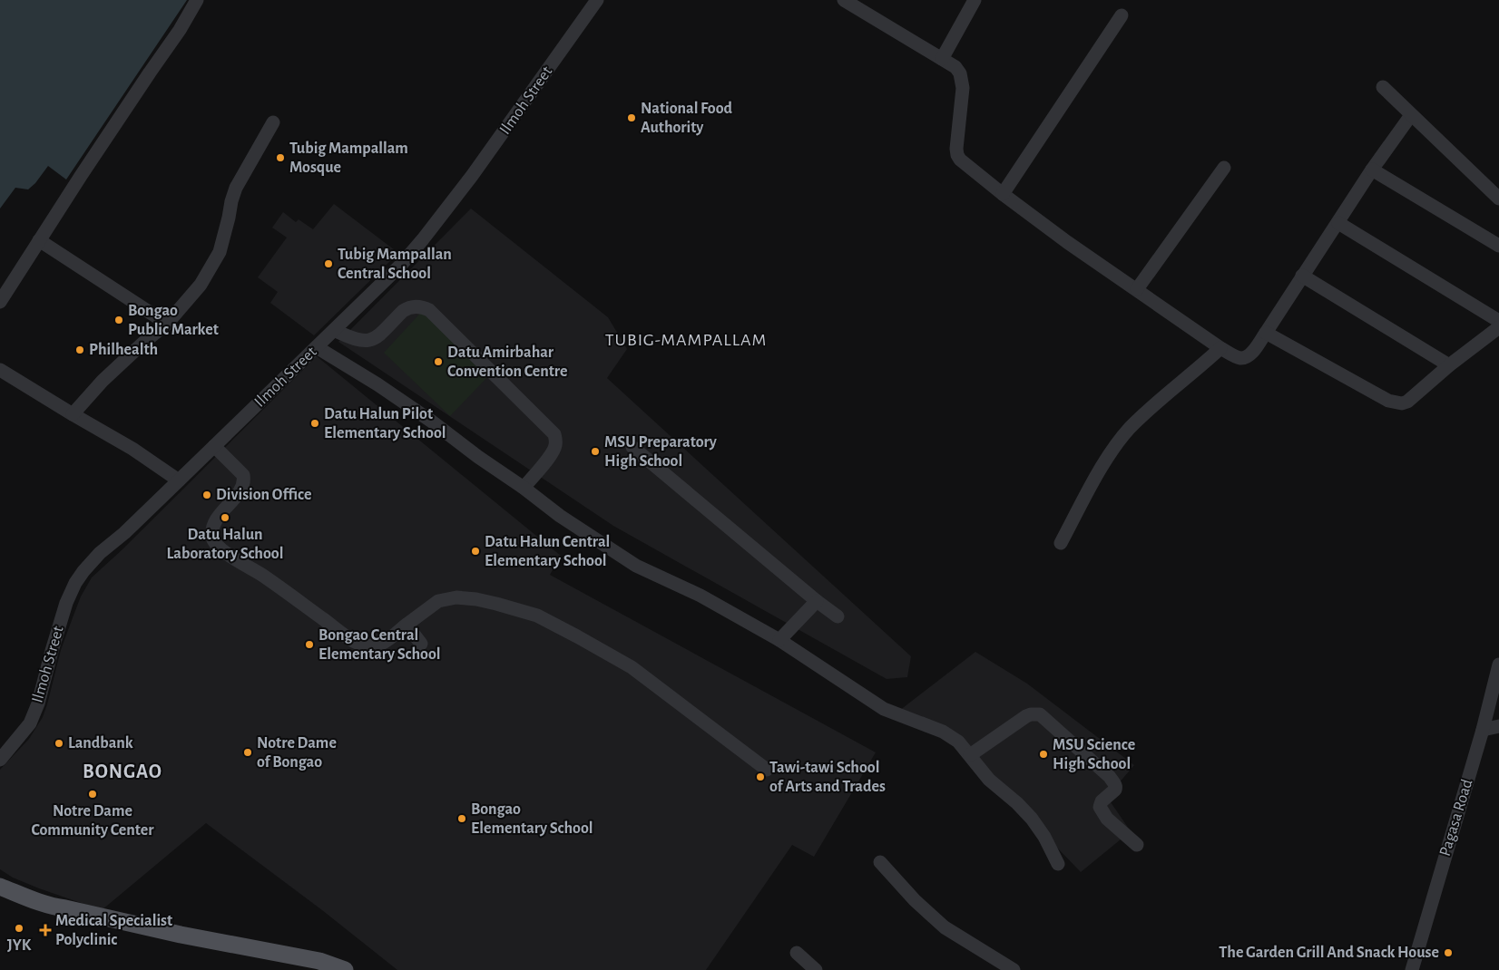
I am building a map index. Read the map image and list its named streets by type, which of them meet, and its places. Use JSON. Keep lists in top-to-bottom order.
{
  "streets": {
    "street": ["Ilmoh Street", "Pagasa Road"]
  },
  "districts": ["TUBIG-MAMPALLAM", "BONGAO"],
  "places": {
    "other": [
      "National Food Authority",
      "Tubig Mampallam Mosque",
      "Tubig Mampallan Central School",
      "Bongao Public Market",
      "Philhealth",
      "Datu Amirbahar Convention Centre",
      "Datu Halun Pilot Elementary School",
      "MSU Preparatory High School",
      "Division Office",
      "Datu Halun Laboratory School",
      "Datu Halun Central Elementary School",
      "Bongao Central Elementary School",
      "Landbank",
      "Notre Dame of Bongao",
      "MSU Science High School",
      "Tawi-tawi School of Arts and Trades",
      "Notre Dame Community Center",
      "Bongao Elementary School",
      "JYK",
      "The Garden Grill And Snack House"
    ],
    "health": ["Medical Specialist Polyclinic"]
  }
}
